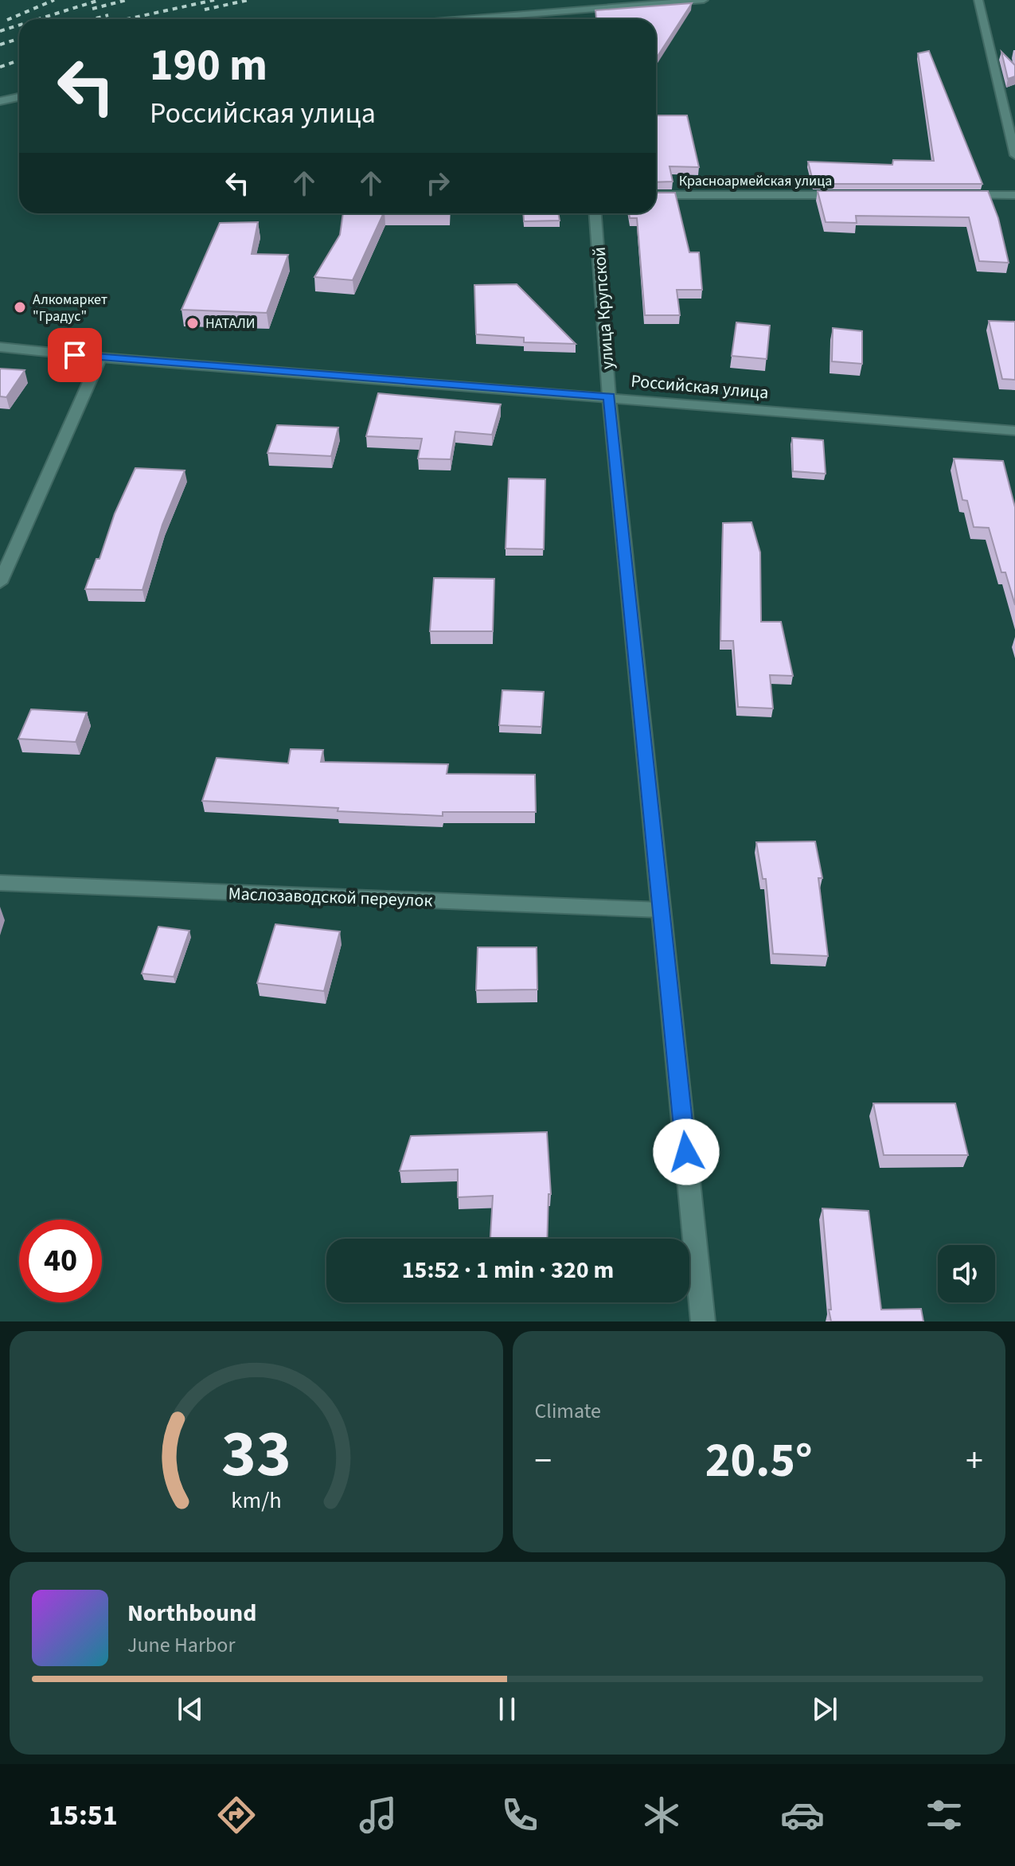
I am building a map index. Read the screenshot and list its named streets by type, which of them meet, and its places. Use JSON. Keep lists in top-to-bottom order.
{
  "streets": {
    "street": [
      "Красноармейская улица",
      "улица Крупской",
      "Российская улица",
      "Маслозаводской переулок"
    ]
  },
  "crossings": [
    ["улица Крупской", "Российская улица"],
    ["улица Крупской", "Маслозаводской переулок"]
  ],
  "places": ["Алкомаркет \"Градус\"", "НАТАЛИ"],
  "page": {
    "turn": ["190 m", "Российская улица"],
    "limit": "40",
    "trip": "15:52 · 1 min · 320 m",
    "tile": "Climate",
    "heat": ["−", "20.5°", "+"],
    "song": ["Northbound", "June Harbor"],
    "tabs": "15:51",
    "gauge": ["33", "km/h"]
  }
}
